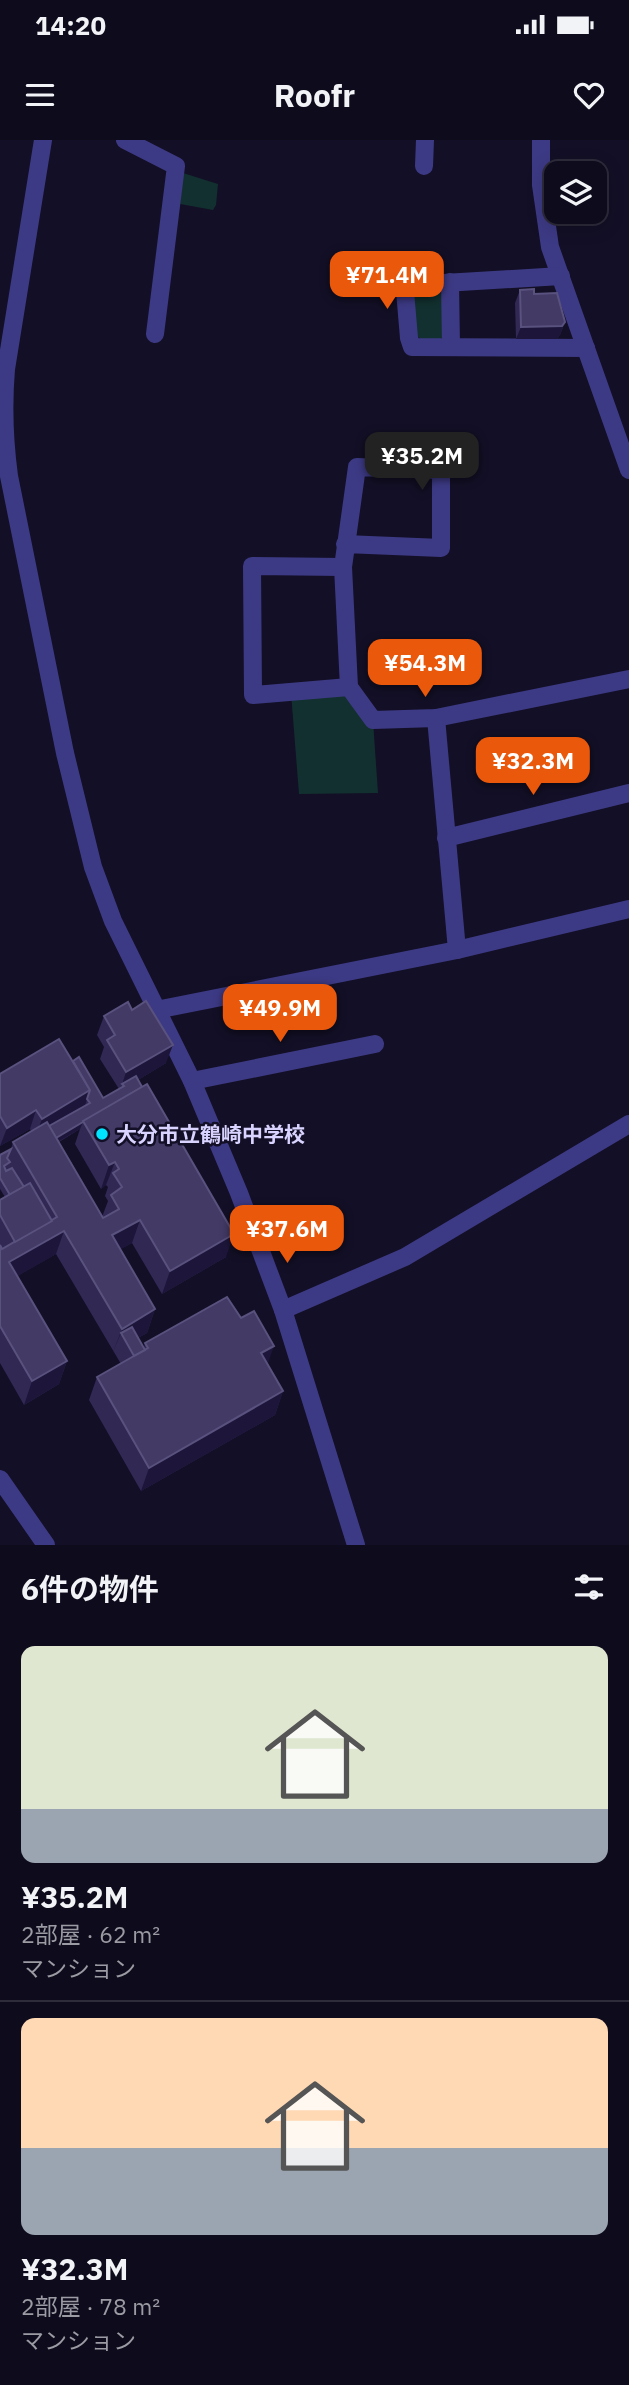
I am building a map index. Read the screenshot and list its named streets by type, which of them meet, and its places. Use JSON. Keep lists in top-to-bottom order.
{
  "places": ["大分市立鶴崎中学校"],
  "page": {
    "status": "14:20",
    "header": "Roofr",
    "price": [
      "¥71.4M",
      "¥35.2M",
      "¥54.3M",
      "¥32.3M",
      "¥49.9M",
      "¥37.6M"
    ],
    "heading": "6件の物件",
    "list": [
      {
        "name": "¥35.2M",
        "note": "2部屋 · 62 m² · マンション"
      },
      {
        "name": "¥32.3M",
        "note": "2部屋 · 78 m² · マンション"
      }
    ]
  }
}
